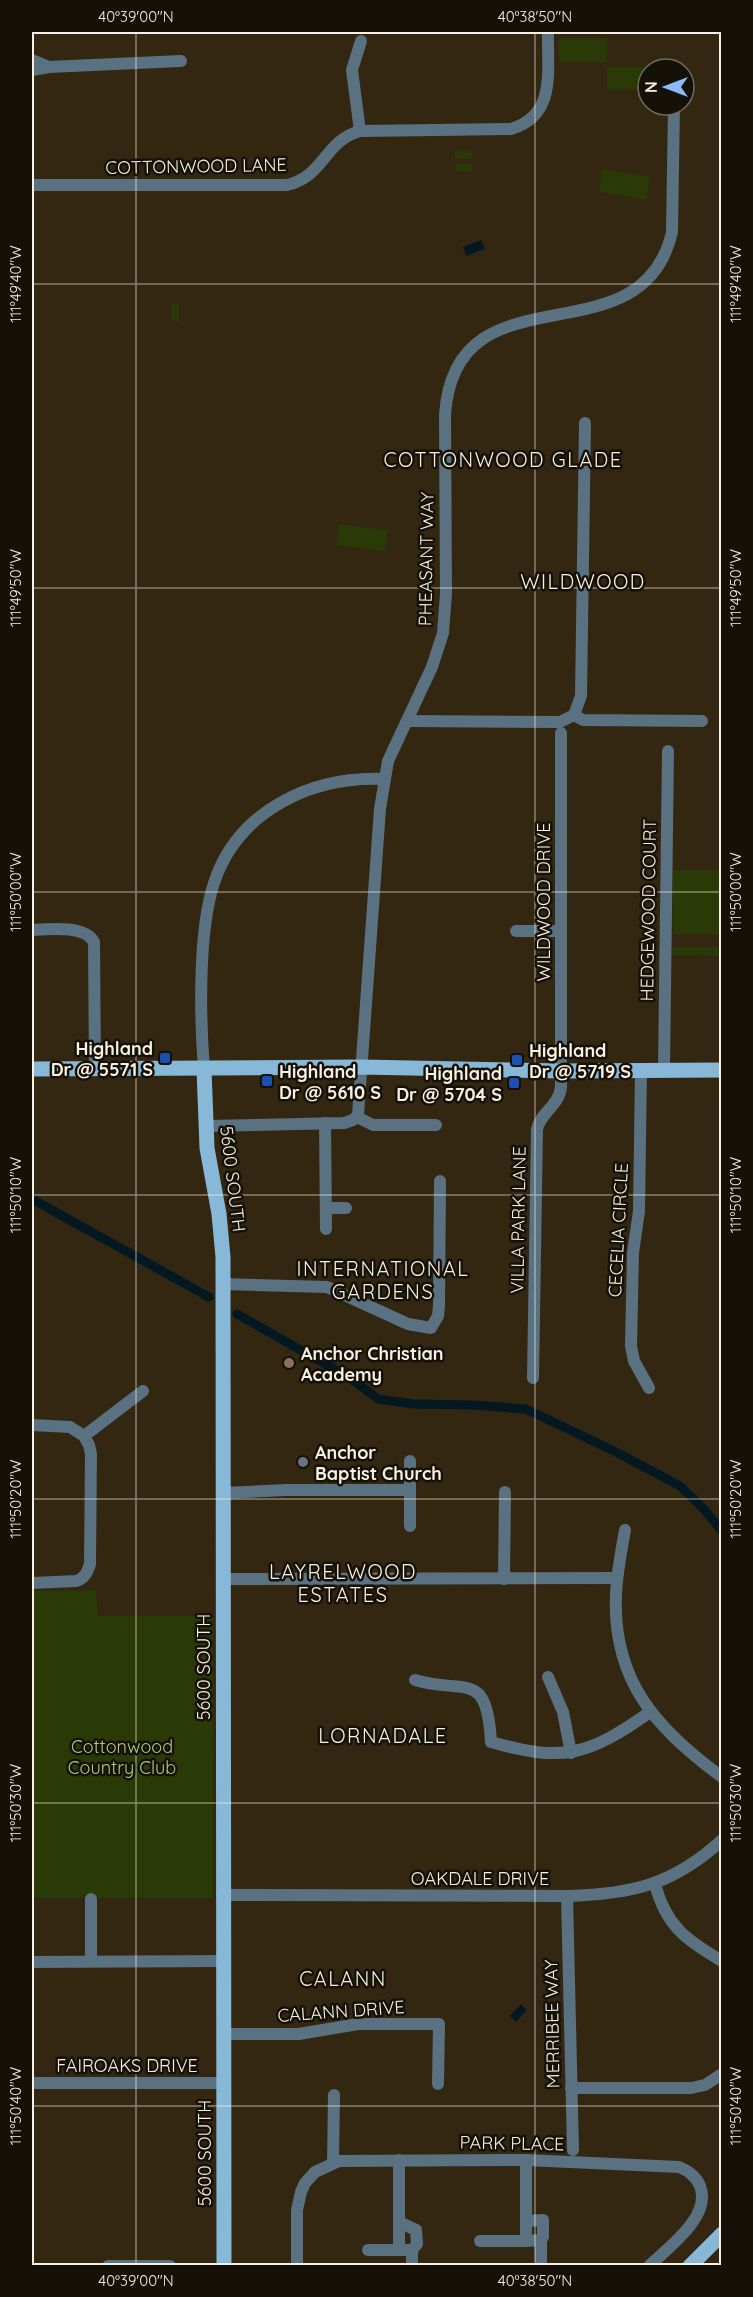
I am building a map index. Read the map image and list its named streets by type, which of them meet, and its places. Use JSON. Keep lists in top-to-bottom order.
{
  "streets": {
    "main road": ["5600 SOUTH"],
    "street": [
      "COTTONWOOD LANE",
      "PHEASANT WAY",
      "WILDWOOD DRIVE",
      "HEDGEWOOD COURT",
      "VILLA PARK LANE",
      "CECELIA CIRCLE",
      "OAKDALE DRIVE",
      "CALANN DRIVE",
      "MERRIBEE WAY",
      "FAIROAKS DRIVE",
      "PARK PLACE"
    ]
  },
  "crossings": [
    ["WILDWOOD DRIVE", "VILLA PARK LANE"],
    ["5600 SOUTH", "OAKDALE DRIVE"],
    ["5600 SOUTH", "CALANN DRIVE"],
    ["5600 SOUTH", "FAIROAKS DRIVE"],
    ["OAKDALE DRIVE", "MERRIBEE WAY"]
  ],
  "districts": [
    "COTTONWOOD GLADE",
    "WILDWOOD",
    "INTERNATIONAL GARDENS",
    "LAYRELWOOD ESTATES",
    "LORNADALE",
    "CALANN"
  ],
  "parks": ["Cottonwood Country Club"],
  "places": {
    "transit": [
      "Highland Dr @ 5571 S",
      "Highland Dr @ 5719 S",
      "Highland Dr @ 5610 S",
      "Highland Dr @ 5704 S"
    ],
    "other": ["Anchor Christian Academy", "Anchor Baptist Church"]
  },
  "north": "left",
  "coordinates": [
    "40°39'00\"N",
    "40°38'50\"N",
    "111°49'40\"W",
    "111°49'50\"W",
    "111°50'00\"W",
    "111°50'10\"W",
    "111°50'20\"W",
    "111°50'30\"W",
    "111°50'40\"W"
  ]
}
